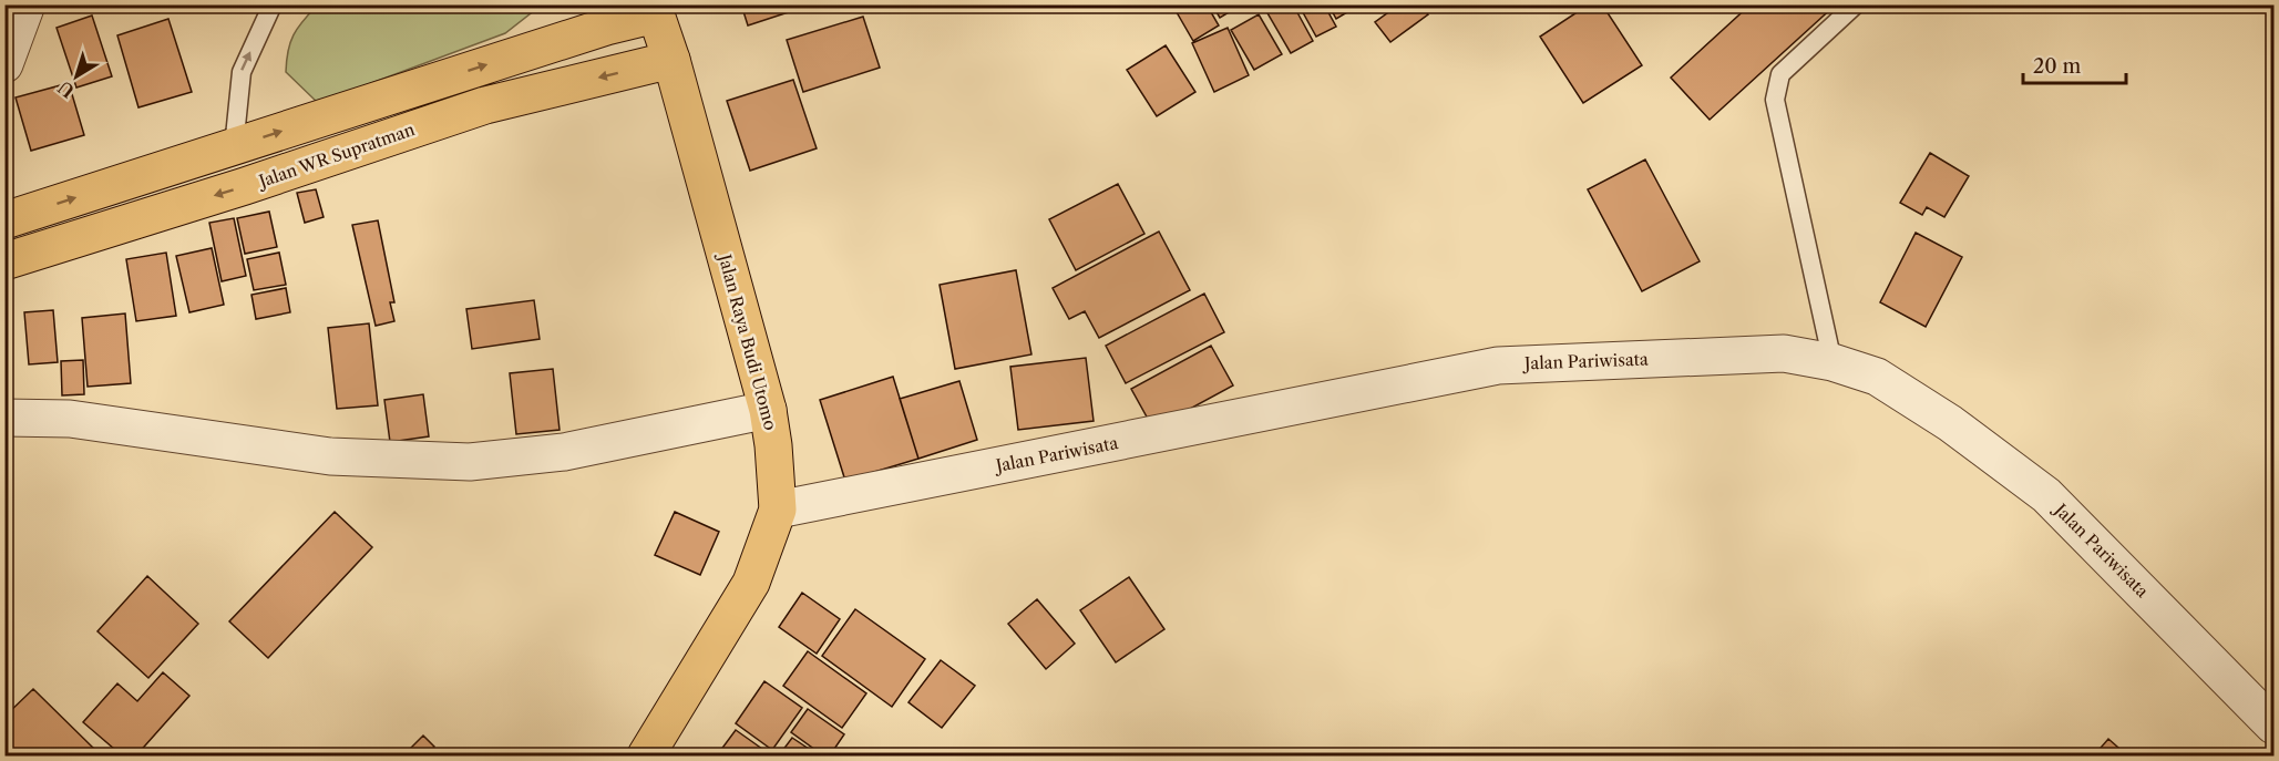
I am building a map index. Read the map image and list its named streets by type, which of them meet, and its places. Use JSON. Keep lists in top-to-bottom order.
{
  "streets": {
    "main road": ["Jalan WR Supratman", "Jalan Raya Budi Utomo"],
    "street": ["Jalan Pariwisata"]
  },
  "crossings": [
    ["Jalan WR Supratman", "Jalan Raya Budi Utomo"],
    ["Jalan Raya Budi Utomo", "Jalan Pariwisata"]
  ],
  "scale_bar": "20 m",
  "north": "bottom left"
}
